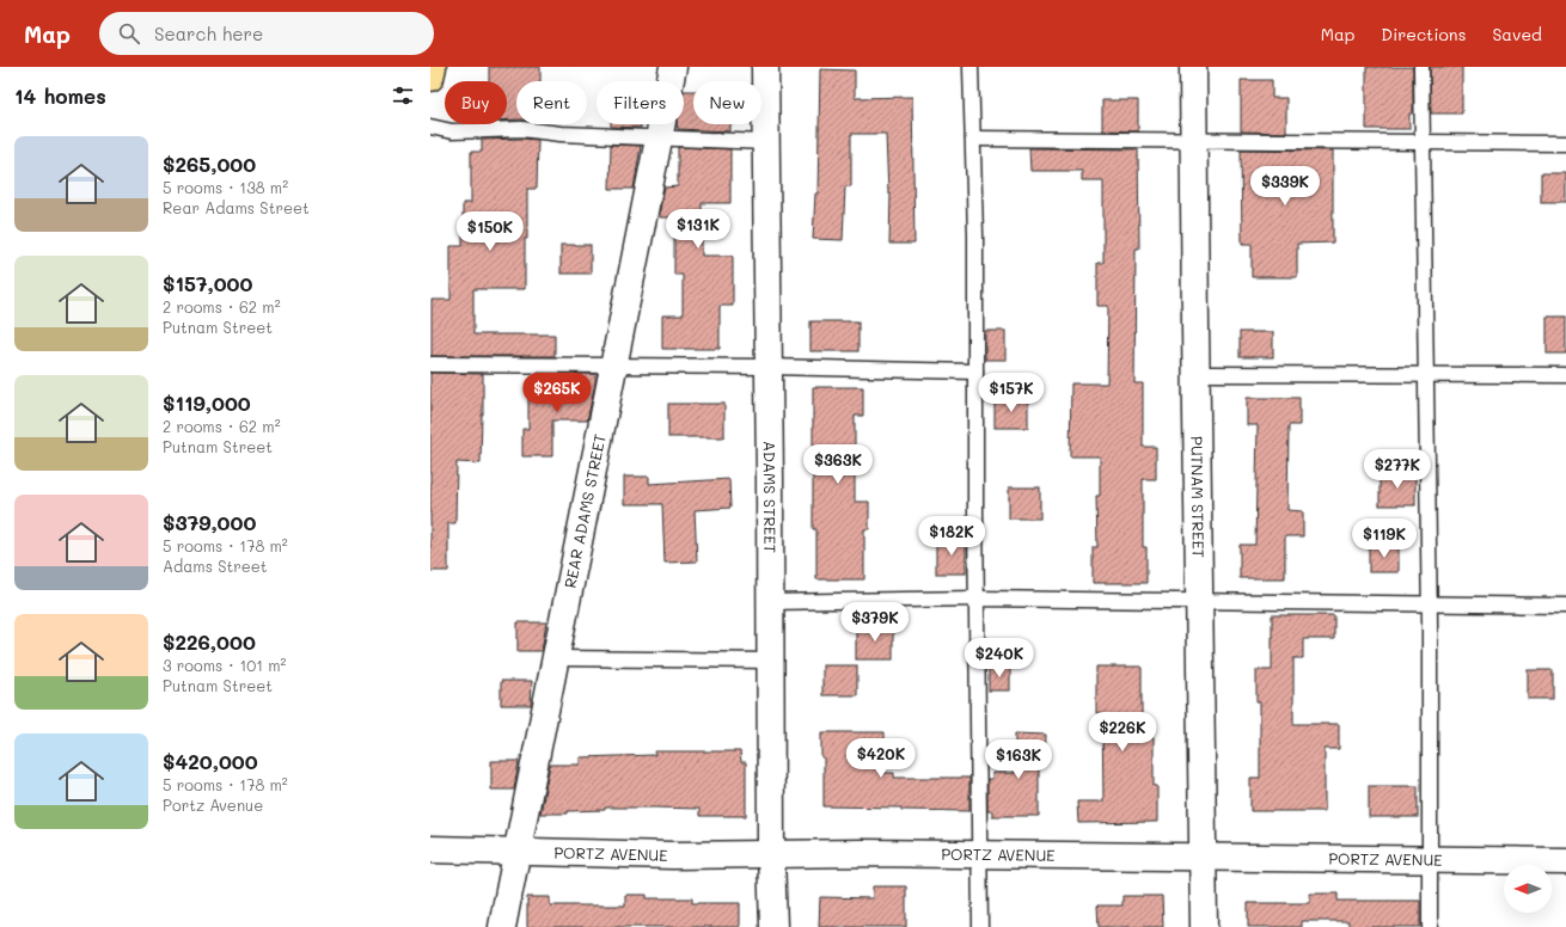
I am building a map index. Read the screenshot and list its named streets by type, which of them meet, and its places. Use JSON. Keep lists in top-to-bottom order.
{
  "streets": {
    "street": [
      "ADAMS STREET",
      "PUTNAM STREET",
      "REAR ADAMS STREET",
      "PORTZ AVENUE"
    ]
  },
  "crossings": [
    ["ADAMS STREET", "PORTZ AVENUE"],
    ["PUTNAM STREET", "PORTZ AVENUE"],
    ["REAR ADAMS STREET", "PORTZ AVENUE"]
  ],
  "north": "left",
  "page": {
    "header": "Map",
    "search": "Search here",
    "nav": ["Map", "Directions", "Saved"],
    "heading": "14 homes",
    "chip": [
      "Buy",
      "Rent",
      "Filters",
      "New"
    ],
    "list": [
      {
        "name": "$265,000",
        "note": "5 rooms · 138 m² · Rear Adams Street"
      },
      {
        "name": "$157,000",
        "note": "2 rooms · 62 m² · Putnam Street"
      },
      {
        "name": "$119,000",
        "note": "2 rooms · 62 m² · Putnam Street"
      },
      {
        "name": "$379,000",
        "note": "5 rooms · 178 m² · Adams Street"
      },
      {
        "name": "$226,000",
        "note": "3 rooms · 101 m² · Putnam Street"
      },
      {
        "name": "$420,000",
        "note": "5 rooms · 178 m² · Portz Avenue"
      }
    ],
    "price": [
      "$339K",
      "$131K",
      "$150K",
      "$265K",
      "$157K",
      "$363K",
      "$277K",
      "$182K",
      "$119K",
      "$379K",
      "$240K",
      "$226K",
      "$420K",
      "$163K"
    ]
  }
}
